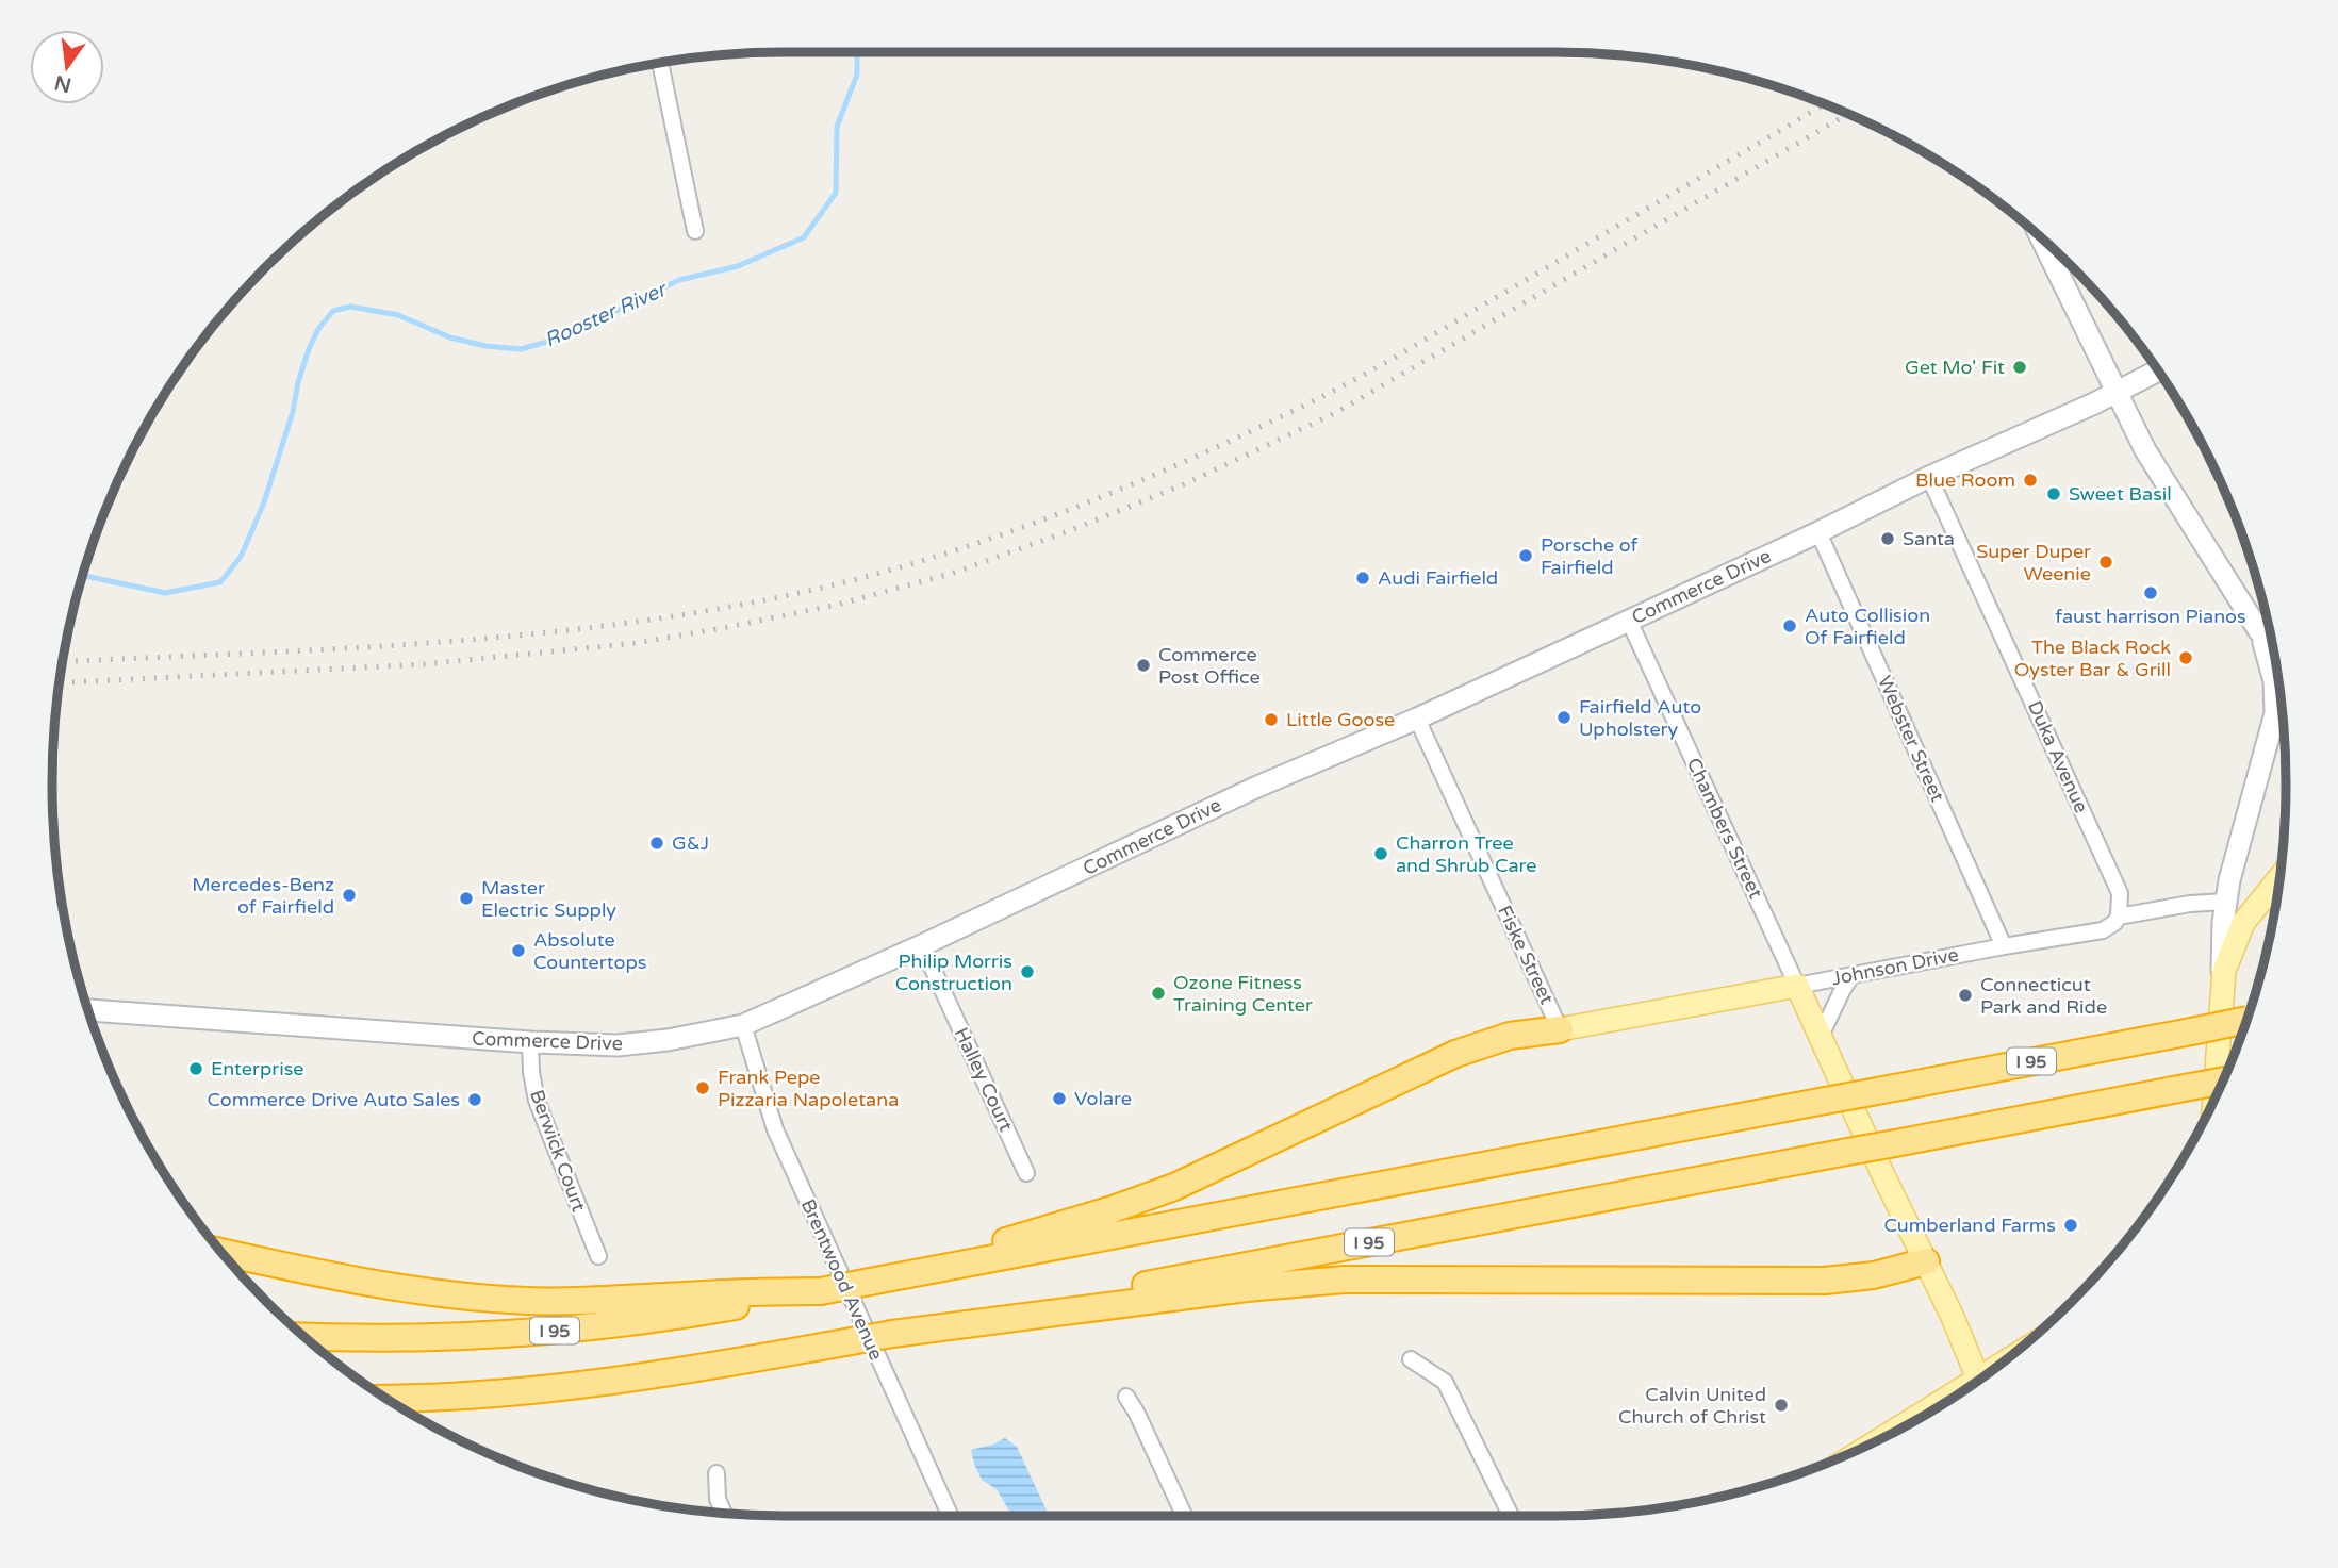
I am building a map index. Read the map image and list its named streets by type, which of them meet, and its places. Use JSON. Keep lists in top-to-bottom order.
{
  "streets": {
    "highway": ["I 95"],
    "main road": ["Commerce Drive", "Chambers Street", "Johnson Drive"],
    "street": [
      "Webster Street",
      "Duka Avenue",
      "Fiske Street",
      "Halley Court",
      "Berwick Court",
      "Brentwood Avenue"
    ]
  },
  "crossings": [
    ["Commerce Drive", "Webster Street"],
    ["Commerce Drive", "Duka Avenue"],
    ["Commerce Drive", "Chambers Street"],
    ["Commerce Drive", "Fiske Street"],
    ["Commerce Drive", "Halley Court"],
    ["Commerce Drive", "Berwick Court"],
    ["Commerce Drive", "Brentwood Avenue"],
    ["Webster Street", "Johnson Drive"],
    ["Duka Avenue", "Johnson Drive"],
    ["Chambers Street", "Johnson Drive"],
    ["Fiske Street", "Johnson Drive"]
  ],
  "water": ["Rooster River"],
  "places": [
    "Get Mo' Fit",
    "Blue Room",
    "Sweet Basil",
    "Santa",
    "Porsche of Fairfield",
    "Super Duper Weenie",
    "Audi Fairfield",
    "faust harrison Pianos",
    "Auto Collision Of Fairfield",
    "The Black Rock Oyster Bar & Grill",
    "Commerce Post Office",
    "Fairfield Auto Upholstery",
    "Little Goose",
    "G&J",
    "Charron Tree and Shrub Care",
    "Mercedes-Benz of Fairfield",
    "Master Electric Supply",
    "Absolute Countertops",
    "Philip Morris Construction",
    "Ozone Fitness Training Center",
    "Connecticut Park and Ride",
    "Enterprise",
    "Frank Pepe Pizzaria Napoletana",
    "Volare",
    "Commerce Drive Auto Sales",
    "Cumberland Farms",
    "Calvin United Church of Christ"
  ],
  "north": "bottom"
}
